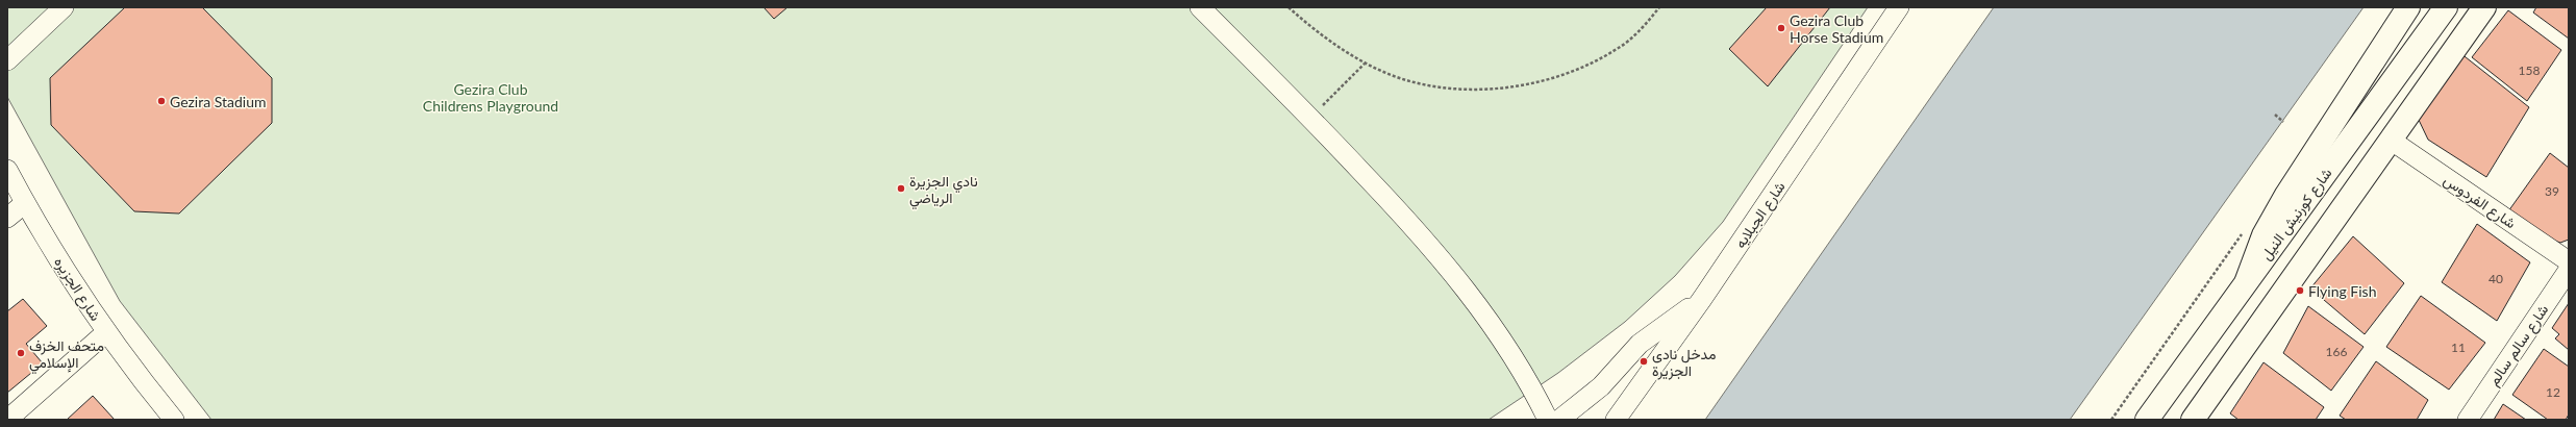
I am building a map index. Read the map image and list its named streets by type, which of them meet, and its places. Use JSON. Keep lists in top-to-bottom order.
{
  "streets": {
    "main road": ["شارع كورنيش النيل"],
    "street": [
      "شارع الفردوس",
      "شارع الجبلايه",
      "شارع الجزيره",
      "شارع سالم سالم"
    ]
  },
  "parks": ["Gezira Club Childrens Playground"],
  "places": [
    "Gezira Club Horse Stadium",
    "Gezira Stadium",
    "نادي الجزيرة الرياضي",
    "Flying Fish",
    "متحف الخزف الإسلامي",
    "مدخل نادى الجزيرة"
  ],
  "house_numbers": [
    "158",
    "39",
    "40",
    "11",
    "166",
    "12"
  ]
}
